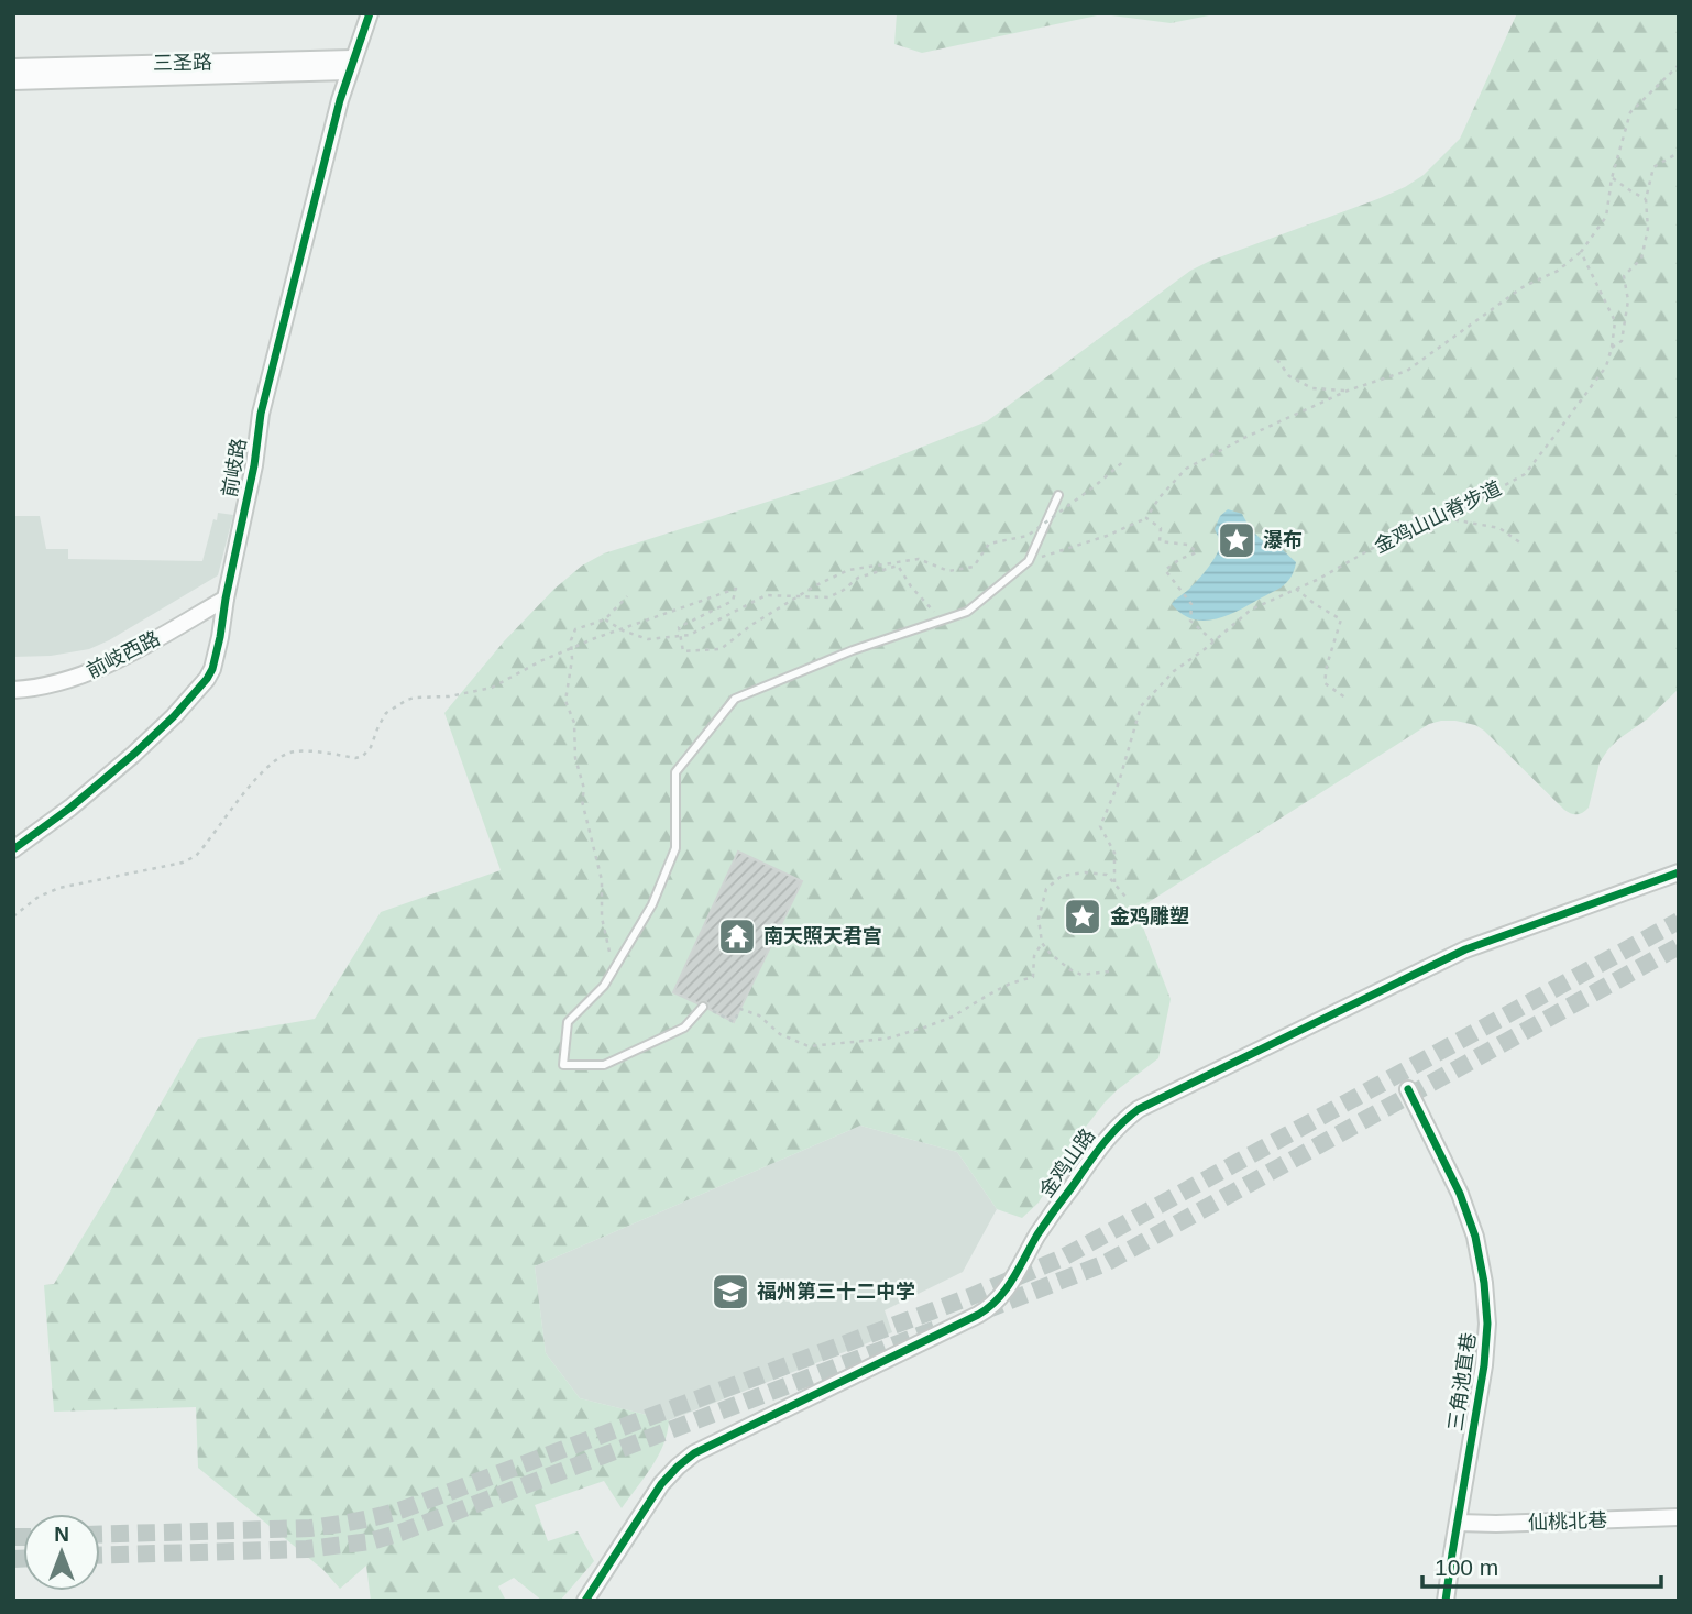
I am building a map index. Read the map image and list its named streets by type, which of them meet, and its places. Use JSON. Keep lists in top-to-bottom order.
{
  "streets": {
    "street": [
      "三圣路",
      "前岐路",
      "前岐西路",
      "金鸡山路",
      "三角池直巷",
      "仙桃北巷"
    ],
    "path": ["金鸡山山脊步道"]
  },
  "crossings": [
    ["三圣路", "前岐路"],
    ["前岐路", "前岐西路"],
    ["三角池直巷", "仙桃北巷"]
  ],
  "places": {
    "place": ["瀑布", "金鸡雕塑"],
    "temple": ["南天照天君宫"],
    "school or university": ["福州第三十二中学"]
  },
  "scale_bar": "100 m",
  "north": "top"
}
